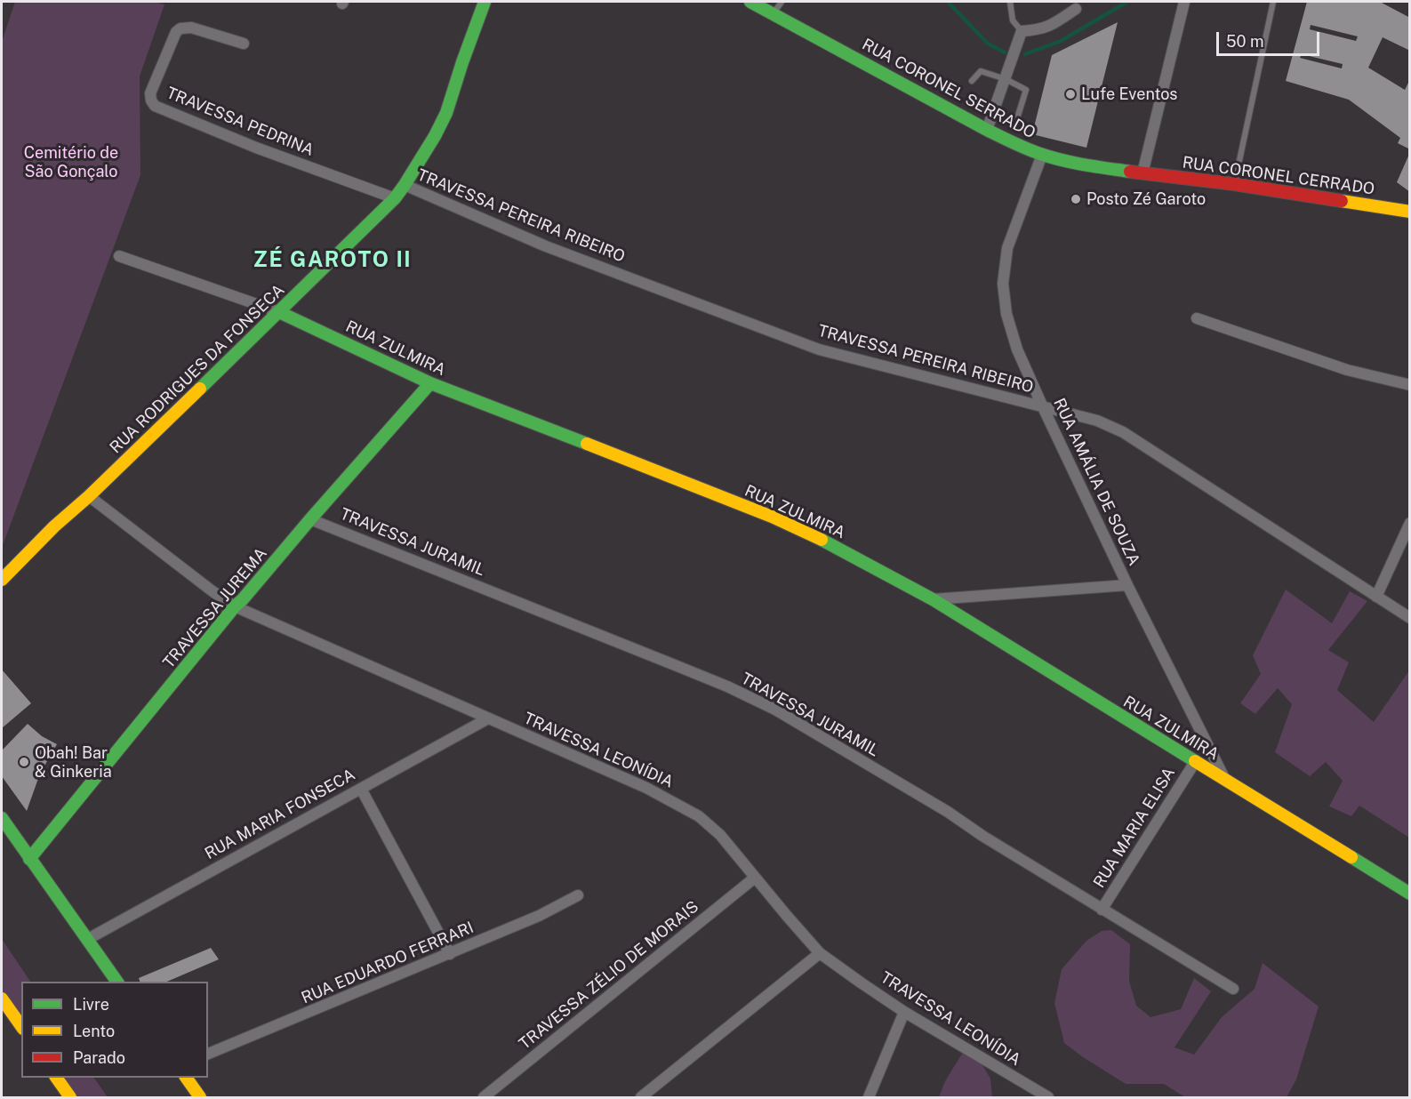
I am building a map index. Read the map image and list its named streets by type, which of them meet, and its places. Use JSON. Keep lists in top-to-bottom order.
{
  "streets": {
    "main road": [
      "RUA CORONEL SERRADO",
      "RUA CORONEL CERRADO",
      "RUA ZULMIRA",
      "RUA RODRIGUES DA FONSECA",
      "TRAVESSA JUREMA"
    ],
    "street": [
      "TRAVESSA PEDRINA",
      "TRAVESSA PEREIRA RIBEIRO",
      "RUA AMÁLIA DE SOUZA",
      "TRAVESSA JURAMIL",
      "TRAVESSA LEONÍDIA",
      "RUA MARIA FONSECA",
      "RUA MARIA ELISA",
      "RUA EDUARDO FERRARI",
      "TRAVESSA ZÉLIO DE MORAIS"
    ]
  },
  "crossings": [
    ["RUA CORONEL SERRADO", "RUA CORONEL CERRADO"],
    ["RUA CORONEL SERRADO", "RUA AMÁLIA DE SOUZA"],
    ["TRAVESSA PEDRINA", "RUA RODRIGUES DA FONSECA"],
    ["TRAVESSA PEREIRA RIBEIRO", "RUA RODRIGUES DA FONSECA"],
    ["TRAVESSA PEREIRA RIBEIRO", "RUA AMÁLIA DE SOUZA"],
    ["RUA ZULMIRA", "RUA RODRIGUES DA FONSECA"],
    ["RUA ZULMIRA", "RUA AMÁLIA DE SOUZA"],
    ["RUA ZULMIRA", "TRAVESSA JUREMA"],
    ["RUA ZULMIRA", "RUA MARIA ELISA"],
    ["RUA RODRIGUES DA FONSECA", "TRAVESSA LEONÍDIA"],
    ["TRAVESSA JURAMIL", "TRAVESSA JUREMA"],
    ["TRAVESSA JURAMIL", "RUA MARIA ELISA"],
    ["TRAVESSA JUREMA", "TRAVESSA LEONÍDIA"],
    ["TRAVESSA LEONÍDIA", "RUA MARIA FONSECA"],
    ["TRAVESSA LEONÍDIA", "TRAVESSA ZÉLIO DE MORAIS"]
  ],
  "districts": ["ZÉ GAROTO II"],
  "parks": ["Cemitério de São Gonçalo"],
  "places": ["Lufe Eventos", "Posto Zé Garoto", "Obah! Bar & Ginkeria"],
  "legend": ["Livre", "Lento", "Parado"],
  "scale_bar": "50 m"
}
